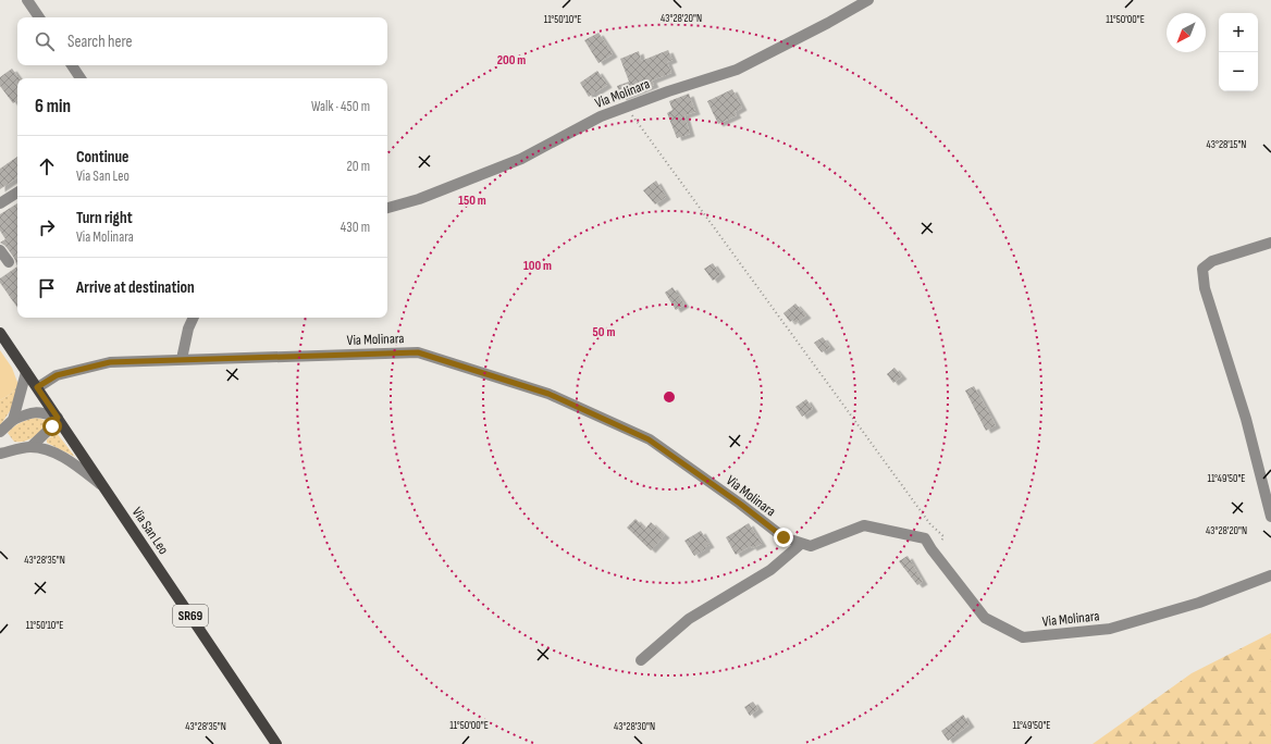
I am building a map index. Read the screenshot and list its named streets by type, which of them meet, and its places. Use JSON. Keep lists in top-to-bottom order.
{
  "streets": {
    "main road": ["Via San Leo", "SR69"],
    "street": ["Via Molinara"]
  },
  "crossings": [
    ["Via Molinara", "Via San Leo"]
  ],
  "north": "bottom left",
  "page": {
    "map_buttons": ["+", "−"],
    "search": "Search here",
    "heading": ["6 min", "Walk · 450 m"],
    "list": [
      ["Continue", "Via San Leo", "20 m"],
      ["Turn right", "Via Molinara", "430 m"],
      "Arrive at destination"
    ]
  },
  "coordinates": [
    "43°28'20\"N",
    "11°50'10\"E",
    "11°50'00\"E",
    "43°28'15\"N",
    "11°49'50\"E",
    "43°28'35\"N",
    "43°28'30\"N"
  ],
  "rings": [
    "200 m",
    "150 m",
    "100 m",
    "50 m"
  ]
}
